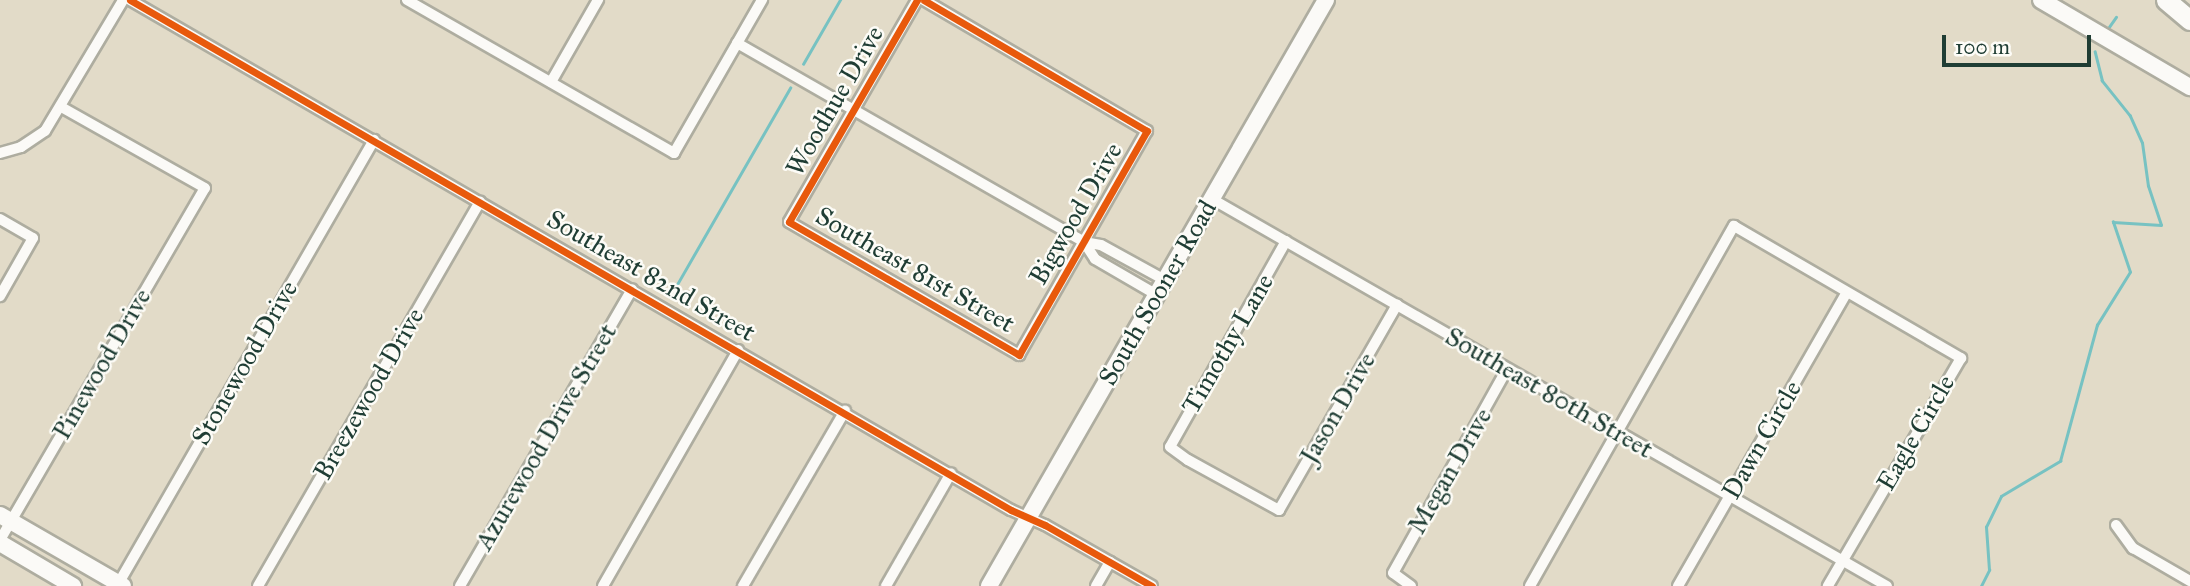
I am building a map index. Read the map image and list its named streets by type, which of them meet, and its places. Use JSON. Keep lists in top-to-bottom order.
{
  "streets": {
    "main road": ["South Sooner Road"],
    "street": [
      "Woodhue Drive",
      "Bigwood Drive",
      "Southeast 81st Street",
      "Southeast 82nd Street",
      "Timothy Lane",
      "Stonewood Drive",
      "Pinewood Drive",
      "Southeast 80th Street",
      "Breezewood Drive",
      "Jason Drive",
      "Eagle Circle",
      "Azurewood Drive Street",
      "Dawn Circle",
      "Megan Drive"
    ]
  },
  "crossings": [
    ["Woodhue Drive", "Southeast 81st Street"],
    ["Bigwood Drive", "Southeast 81st Street"],
    ["Southeast 82nd Street", "South Sooner Road"],
    ["Southeast 82nd Street", "Stonewood Drive"],
    ["Southeast 82nd Street", "Breezewood Drive"],
    ["Southeast 82nd Street", "Azurewood Drive Street"],
    ["South Sooner Road", "Southeast 80th Street"],
    ["Timothy Lane", "Southeast 80th Street"],
    ["Timothy Lane", "Jason Drive"],
    ["Southeast 80th Street", "Jason Drive"],
    ["Southeast 80th Street", "Eagle Circle"],
    ["Southeast 80th Street", "Dawn Circle"],
    ["Southeast 80th Street", "Megan Drive"],
    ["Eagle Circle", "Dawn Circle"]
  ],
  "scale_bar": "100 m"
}
